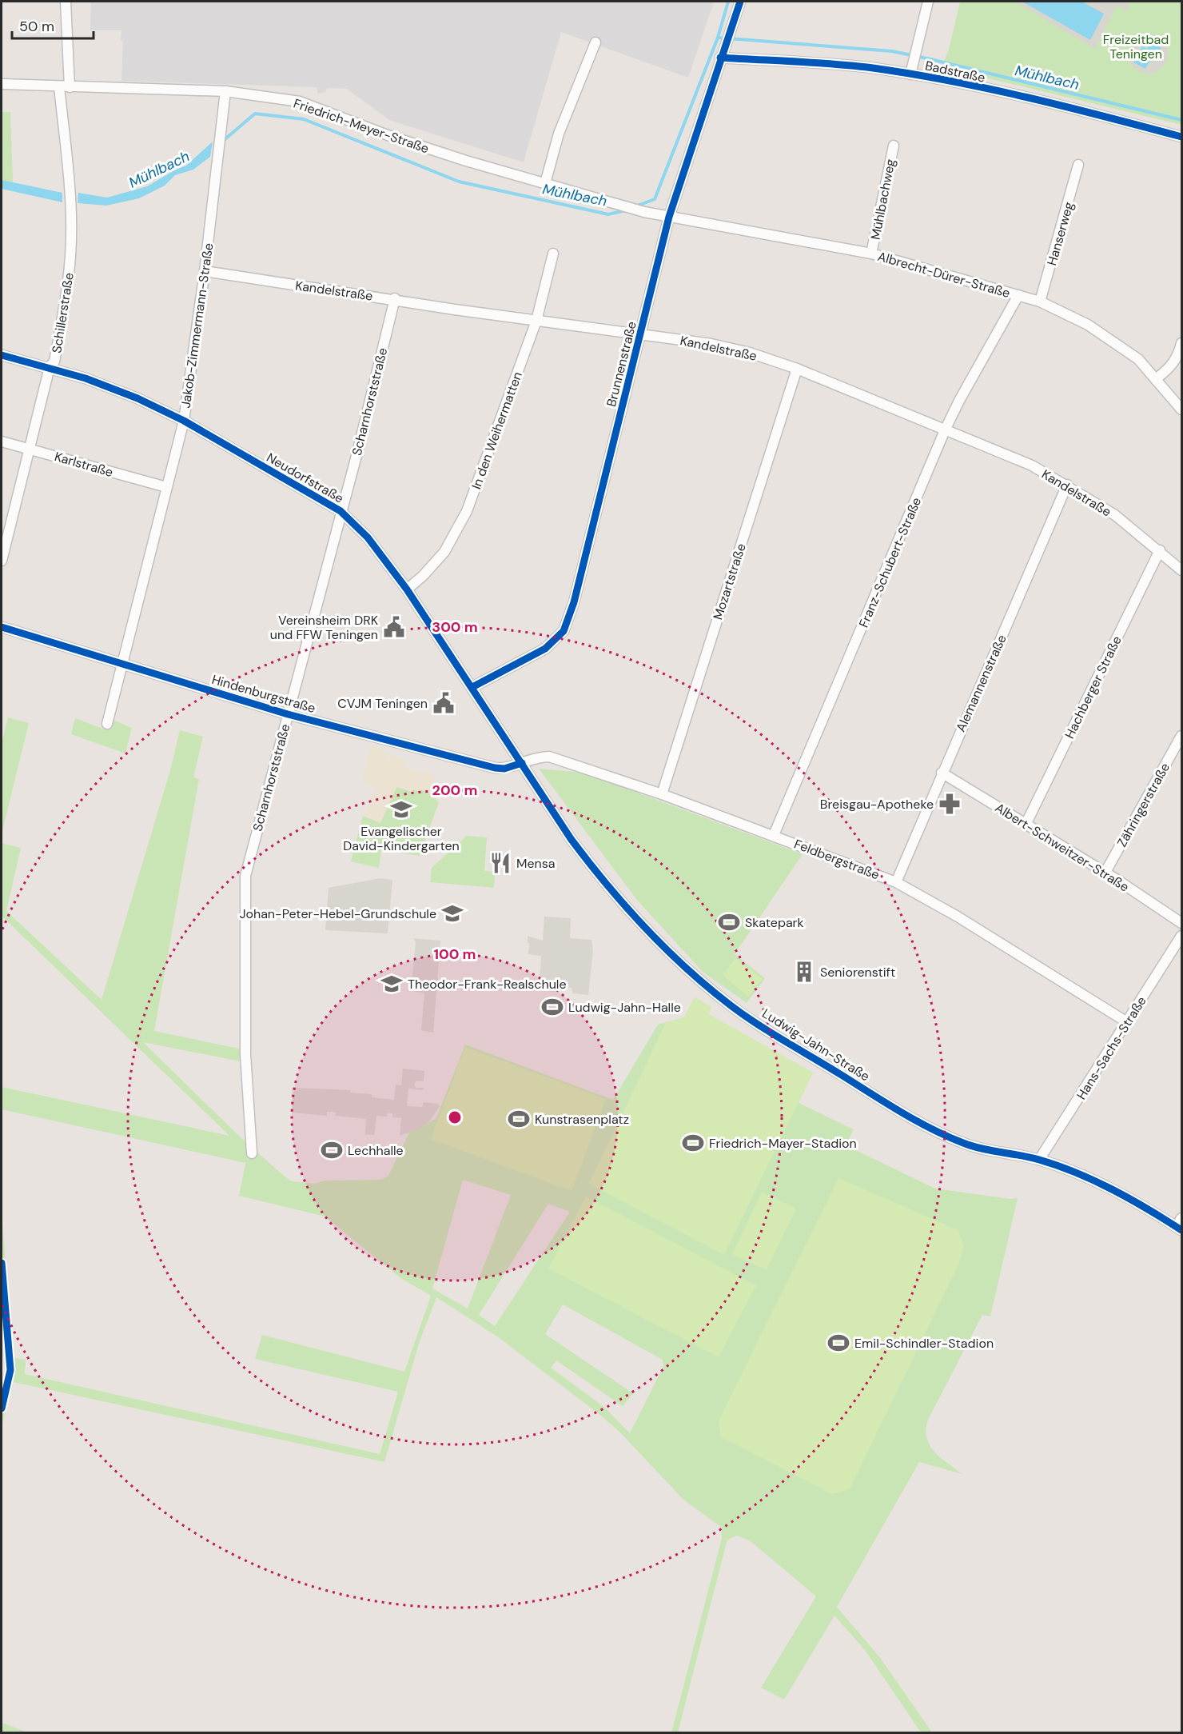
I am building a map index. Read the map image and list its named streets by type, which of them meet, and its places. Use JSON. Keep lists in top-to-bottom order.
{
  "streets": {
    "street": [
      "Badstraße",
      "Friedrich-Meyer-Straße",
      "Mühlbachweg",
      "Hanserweg",
      "Albrecht-Dürer-Straße",
      "Kandelstraße",
      "Schillerstraße",
      "Jakob-Zimmermann-Straße",
      "Brunnenstraße",
      "Scharnhorststraße",
      "In den Weihermatten",
      "Karlstraße",
      "Neudorfstraße",
      "Franz-Schubert-Straße",
      "Mozartstraße",
      "Alemannenstraße",
      "Hachberger Straße",
      "Hindenburgstraße",
      "Zähringerstraße",
      "Albert-Schweitzer-Straße",
      "Feldbergstraße",
      "Ludwig-Jahn-Straße",
      "Hans-Sachs-Straße"
    ]
  },
  "crossings": [
    ["Badstraße", "Brunnenstraße"],
    ["Friedrich-Meyer-Straße", "Albrecht-Dürer-Straße"],
    ["Friedrich-Meyer-Straße", "Schillerstraße"],
    ["Friedrich-Meyer-Straße", "Jakob-Zimmermann-Straße"],
    ["Friedrich-Meyer-Straße", "Brunnenstraße"],
    ["Mühlbachweg", "Albrecht-Dürer-Straße"],
    ["Hanserweg", "Albrecht-Dürer-Straße"],
    ["Albrecht-Dürer-Straße", "Brunnenstraße"],
    ["Albrecht-Dürer-Straße", "Franz-Schubert-Straße"],
    ["Kandelstraße", "Jakob-Zimmermann-Straße"],
    ["Kandelstraße", "Brunnenstraße"],
    ["Kandelstraße", "Scharnhorststraße"],
    ["Kandelstraße", "In den Weihermatten"],
    ["Kandelstraße", "Franz-Schubert-Straße"],
    ["Kandelstraße", "Mozartstraße"],
    ["Kandelstraße", "Alemannenstraße"],
    ["Kandelstraße", "Hachberger Straße"],
    ["Schillerstraße", "Karlstraße"],
    ["Schillerstraße", "Neudorfstraße"],
    ["Jakob-Zimmermann-Straße", "Karlstraße"],
    ["Jakob-Zimmermann-Straße", "Neudorfstraße"],
    ["Jakob-Zimmermann-Straße", "Hindenburgstraße"],
    ["Brunnenstraße", "Neudorfstraße"],
    ["Scharnhorststraße", "Neudorfstraße"],
    ["Scharnhorststraße", "Hindenburgstraße"],
    ["In den Weihermatten", "Neudorfstraße"],
    ["Neudorfstraße", "Hindenburgstraße"],
    ["Neudorfstraße", "Feldbergstraße"],
    ["Neudorfstraße", "Ludwig-Jahn-Straße"],
    ["Franz-Schubert-Straße", "Feldbergstraße"],
    ["Mozartstraße", "Feldbergstraße"],
    ["Alemannenstraße", "Albert-Schweitzer-Straße"],
    ["Alemannenstraße", "Feldbergstraße"],
    ["Hachberger Straße", "Albert-Schweitzer-Straße"],
    ["Hindenburgstraße", "Feldbergstraße"],
    ["Hindenburgstraße", "Ludwig-Jahn-Straße"],
    ["Zähringerstraße", "Albert-Schweitzer-Straße"],
    ["Feldbergstraße", "Ludwig-Jahn-Straße"],
    ["Feldbergstraße", "Hans-Sachs-Straße"],
    ["Ludwig-Jahn-Straße", "Hans-Sachs-Straße"]
  ],
  "water": ["Mühlbach"],
  "parks": ["Freizeitbad Teningen"],
  "places": {
    "public building": ["Vereinsheim DRK und FFW Teningen", "CVJM Teningen"],
    "pharmacy": ["Breisgau-Apotheke"],
    "school or university": ["Evangelischer David-Kindergarten", "Johan-Peter-Hebel-Grundschule", "Theodor-Frank-Realschule"],
    "restaurant": ["Mensa"],
    "sports": [
      "Skatepark",
      "Ludwig-Jahn-Halle",
      "Kunstrasenplatz",
      "Friedrich-Mayer-Stadion",
      "Lechhalle",
      "Emil-Schindler-Stadion"
    ],
    "building": ["Seniorenstift"]
  },
  "scale_bar": "50 m",
  "rings": ["300 m", "200 m", "100 m"]
}
